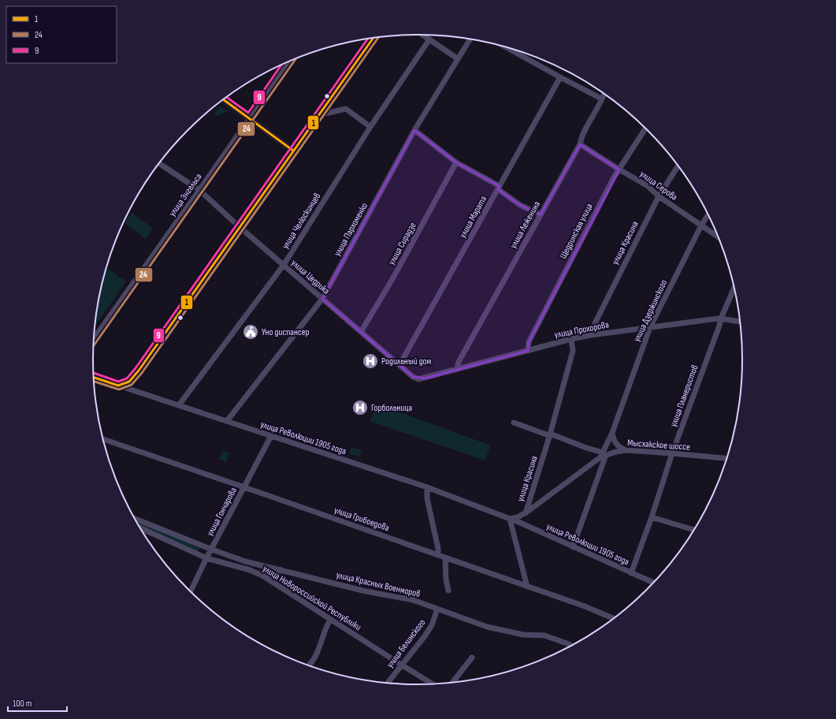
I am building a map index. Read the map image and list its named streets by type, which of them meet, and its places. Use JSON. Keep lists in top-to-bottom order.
{
  "streets": {
    "street": [
      "улица Серова",
      "улица Энгельса",
      "улица Марата",
      "улица Челюскинцев",
      "улица Леженина",
      "улица Пархоменко",
      "Щедринская улица",
      "улица Красина",
      "улица Сирадзе",
      "улица Цедрика",
      "улица Дзержинского",
      "улица Прохорова",
      "улица Планеристов",
      "улица Революции 1905 года",
      "Мысхакское шоссе",
      "улица Гончарова",
      "улица Грибоедова",
      "улица Красных Военморов",
      "улица Новороссийской Республики",
      "улица Белинского"
    ]
  },
  "crossings": [
    ["улица Серова", "улица Леженина"],
    ["улица Серова", "Щедринская улица"],
    ["улица Серова", "улица Красина"],
    ["улица Серова", "улица Дзержинского"],
    ["улица Энгельса", "улица Цедрика"],
    ["улица Марата", "улица Цедрика"],
    ["улица Челюскинцев", "улица Цедрика"],
    ["улица Челюскинцев", "улица Революции 1905 года"],
    ["улица Леженина", "улица Прохорова"],
    ["улица Пархоменко", "улица Цедрика"],
    ["улица Пархоменко", "улица Революции 1905 года"],
    ["Щедринская улица", "улица Прохорова"],
    ["улица Красина", "улица Прохорова"],
    ["улица Красина", "Мысхакское шоссе"],
    ["улица Сирадзе", "улица Цедрика"],
    ["улица Цедрика", "улица Прохорова"],
    ["улица Дзержинского", "улица Прохорова"],
    ["улица Дзержинского", "улица Революции 1905 года"],
    ["улица Дзержинского", "Мысхакское шоссе"],
    ["улица Прохорова", "улица Планеристов"],
    ["улица Планеристов", "улица Революции 1905 года"],
    ["улица Планеристов", "Мысхакское шоссе"],
    ["улица Революции 1905 года", "Мысхакское шоссе"],
    ["улица Революции 1905 года", "улица Гончарова"],
    ["улица Гончарова", "улица Грибоедова"],
    ["улица Гончарова", "улица Красных Военморов"],
    ["улица Гончарова", "улица Новороссийской Республики"],
    ["улица Красных Военморов", "улица Белинского"],
    ["улица Новороссийской Республики", "улица Белинского"]
  ],
  "places": {
    "public building": ["Уно диспансер"],
    "hospital": ["Родильный дом", "Горбольница"]
  },
  "lines": ["transit line 24", "transit line 1", "transit line 9"],
  "legend": ["1", "24", "9"],
  "scale_bar": "100 m"
}
